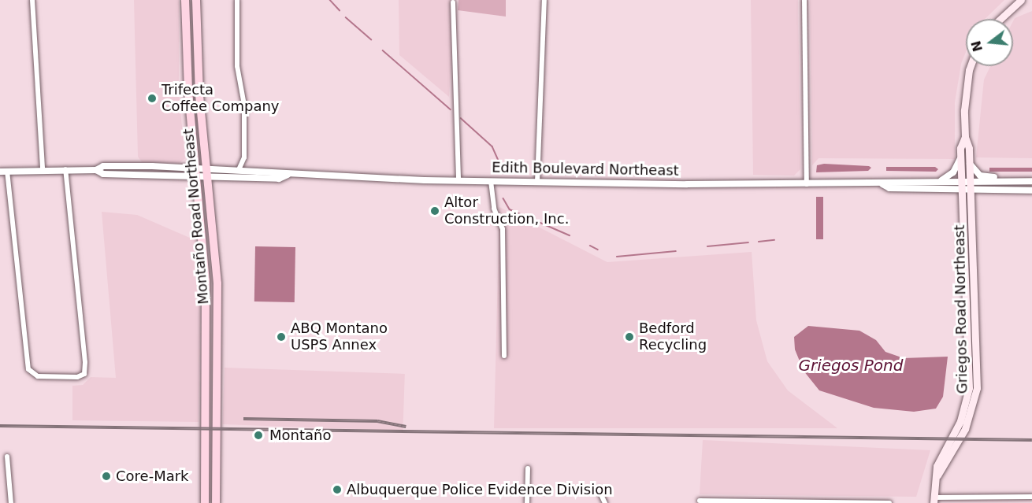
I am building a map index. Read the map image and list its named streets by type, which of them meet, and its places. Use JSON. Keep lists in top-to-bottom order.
{
  "streets": {
    "main road": ["Montaño Road Northeast", "Griegos Road Northeast"],
    "street": ["Edith Boulevard Northeast"]
  },
  "crossings": [
    ["Edith Boulevard Northeast", "Montaño Road Northeast"],
    ["Edith Boulevard Northeast", "Griegos Road Northeast"]
  ],
  "water": ["Griegos Pond"],
  "places": [
    "Trifecta Coffee Company",
    "Altor Construction, Inc.",
    "ABQ Montano USPS Annex",
    "Bedford Recycling",
    "Montaño",
    "Core-Mark",
    "Albuquerque Police Evidence Division"
  ],
  "north": "left"
}
